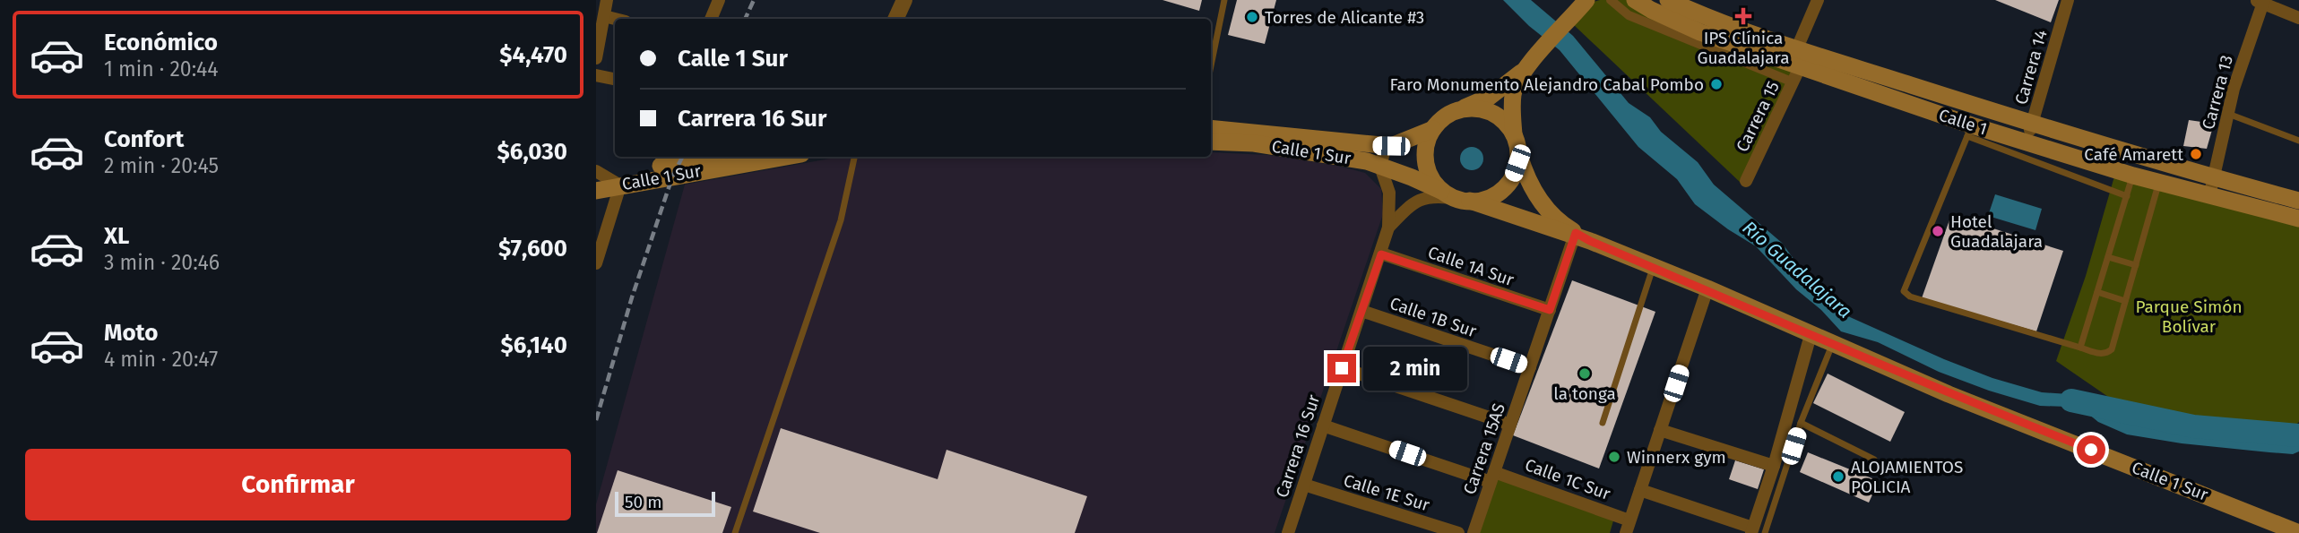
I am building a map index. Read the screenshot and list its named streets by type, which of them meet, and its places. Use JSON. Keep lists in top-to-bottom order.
{
  "streets": {
    "main road": ["Calle 1", "Calle 1 Sur"],
    "street": [
      "Carrera 14",
      "Carrera 13",
      "Carrera 15",
      "Calle 1A Sur",
      "Calle 1B Sur",
      "Carrera 16 Sur",
      "Carrera 15AS",
      "Calle 1C Sur",
      "Calle 1E Sur"
    ]
  },
  "crossings": [
    ["Carrera 14", "Calle 1"],
    ["Carrera 13", "Calle 1"],
    ["Carrera 15", "Calle 1"],
    ["Calle 1 Sur", "Carrera 16 Sur"],
    ["Calle 1 Sur", "Carrera 15AS"],
    ["Calle 1A Sur", "Carrera 16 Sur"],
    ["Calle 1A Sur", "Carrera 15AS"],
    ["Calle 1B Sur", "Carrera 16 Sur"],
    ["Calle 1B Sur", "Carrera 15AS"],
    ["Carrera 16 Sur", "Calle 1C Sur"],
    ["Carrera 16 Sur", "Calle 1E Sur"],
    ["Carrera 15AS", "Calle 1C Sur"]
  ],
  "water": ["Río Guadalajara"],
  "parks": ["Parque Simón Bolívar"],
  "places": {
    "health": ["IPS Clínica Guadalajara"],
    "other": [
      "Torres de Alicante #3",
      "Faro Monumento Alejandro Cabal Pombo",
      "Café Amarett",
      "Hotel Guadalajara",
      "la tonga",
      "Winnerx gym",
      "ALOJAMIENTOS POLICIA"
    ]
  },
  "scale_bar": "50 m",
  "page": {
    "list": [
      {
        "name": "Económico",
        "note": "1 min · 20:44",
        "value": "$4,470"
      },
      {
        "name": "Confort",
        "note": "2 min · 20:45",
        "value": "$6,030"
      },
      {
        "name": "XL",
        "note": "3 min · 20:46",
        "value": "$7,600"
      },
      {
        "name": "Moto",
        "note": "4 min · 20:47",
        "value": "$6,140"
      }
    ],
    "banner": ["Calle 1 Sur", "Carrera 16 Sur"],
    "bubble": "2 min",
    "buttons": "Confirmar",
    "scale": "50 m"
  }
}
